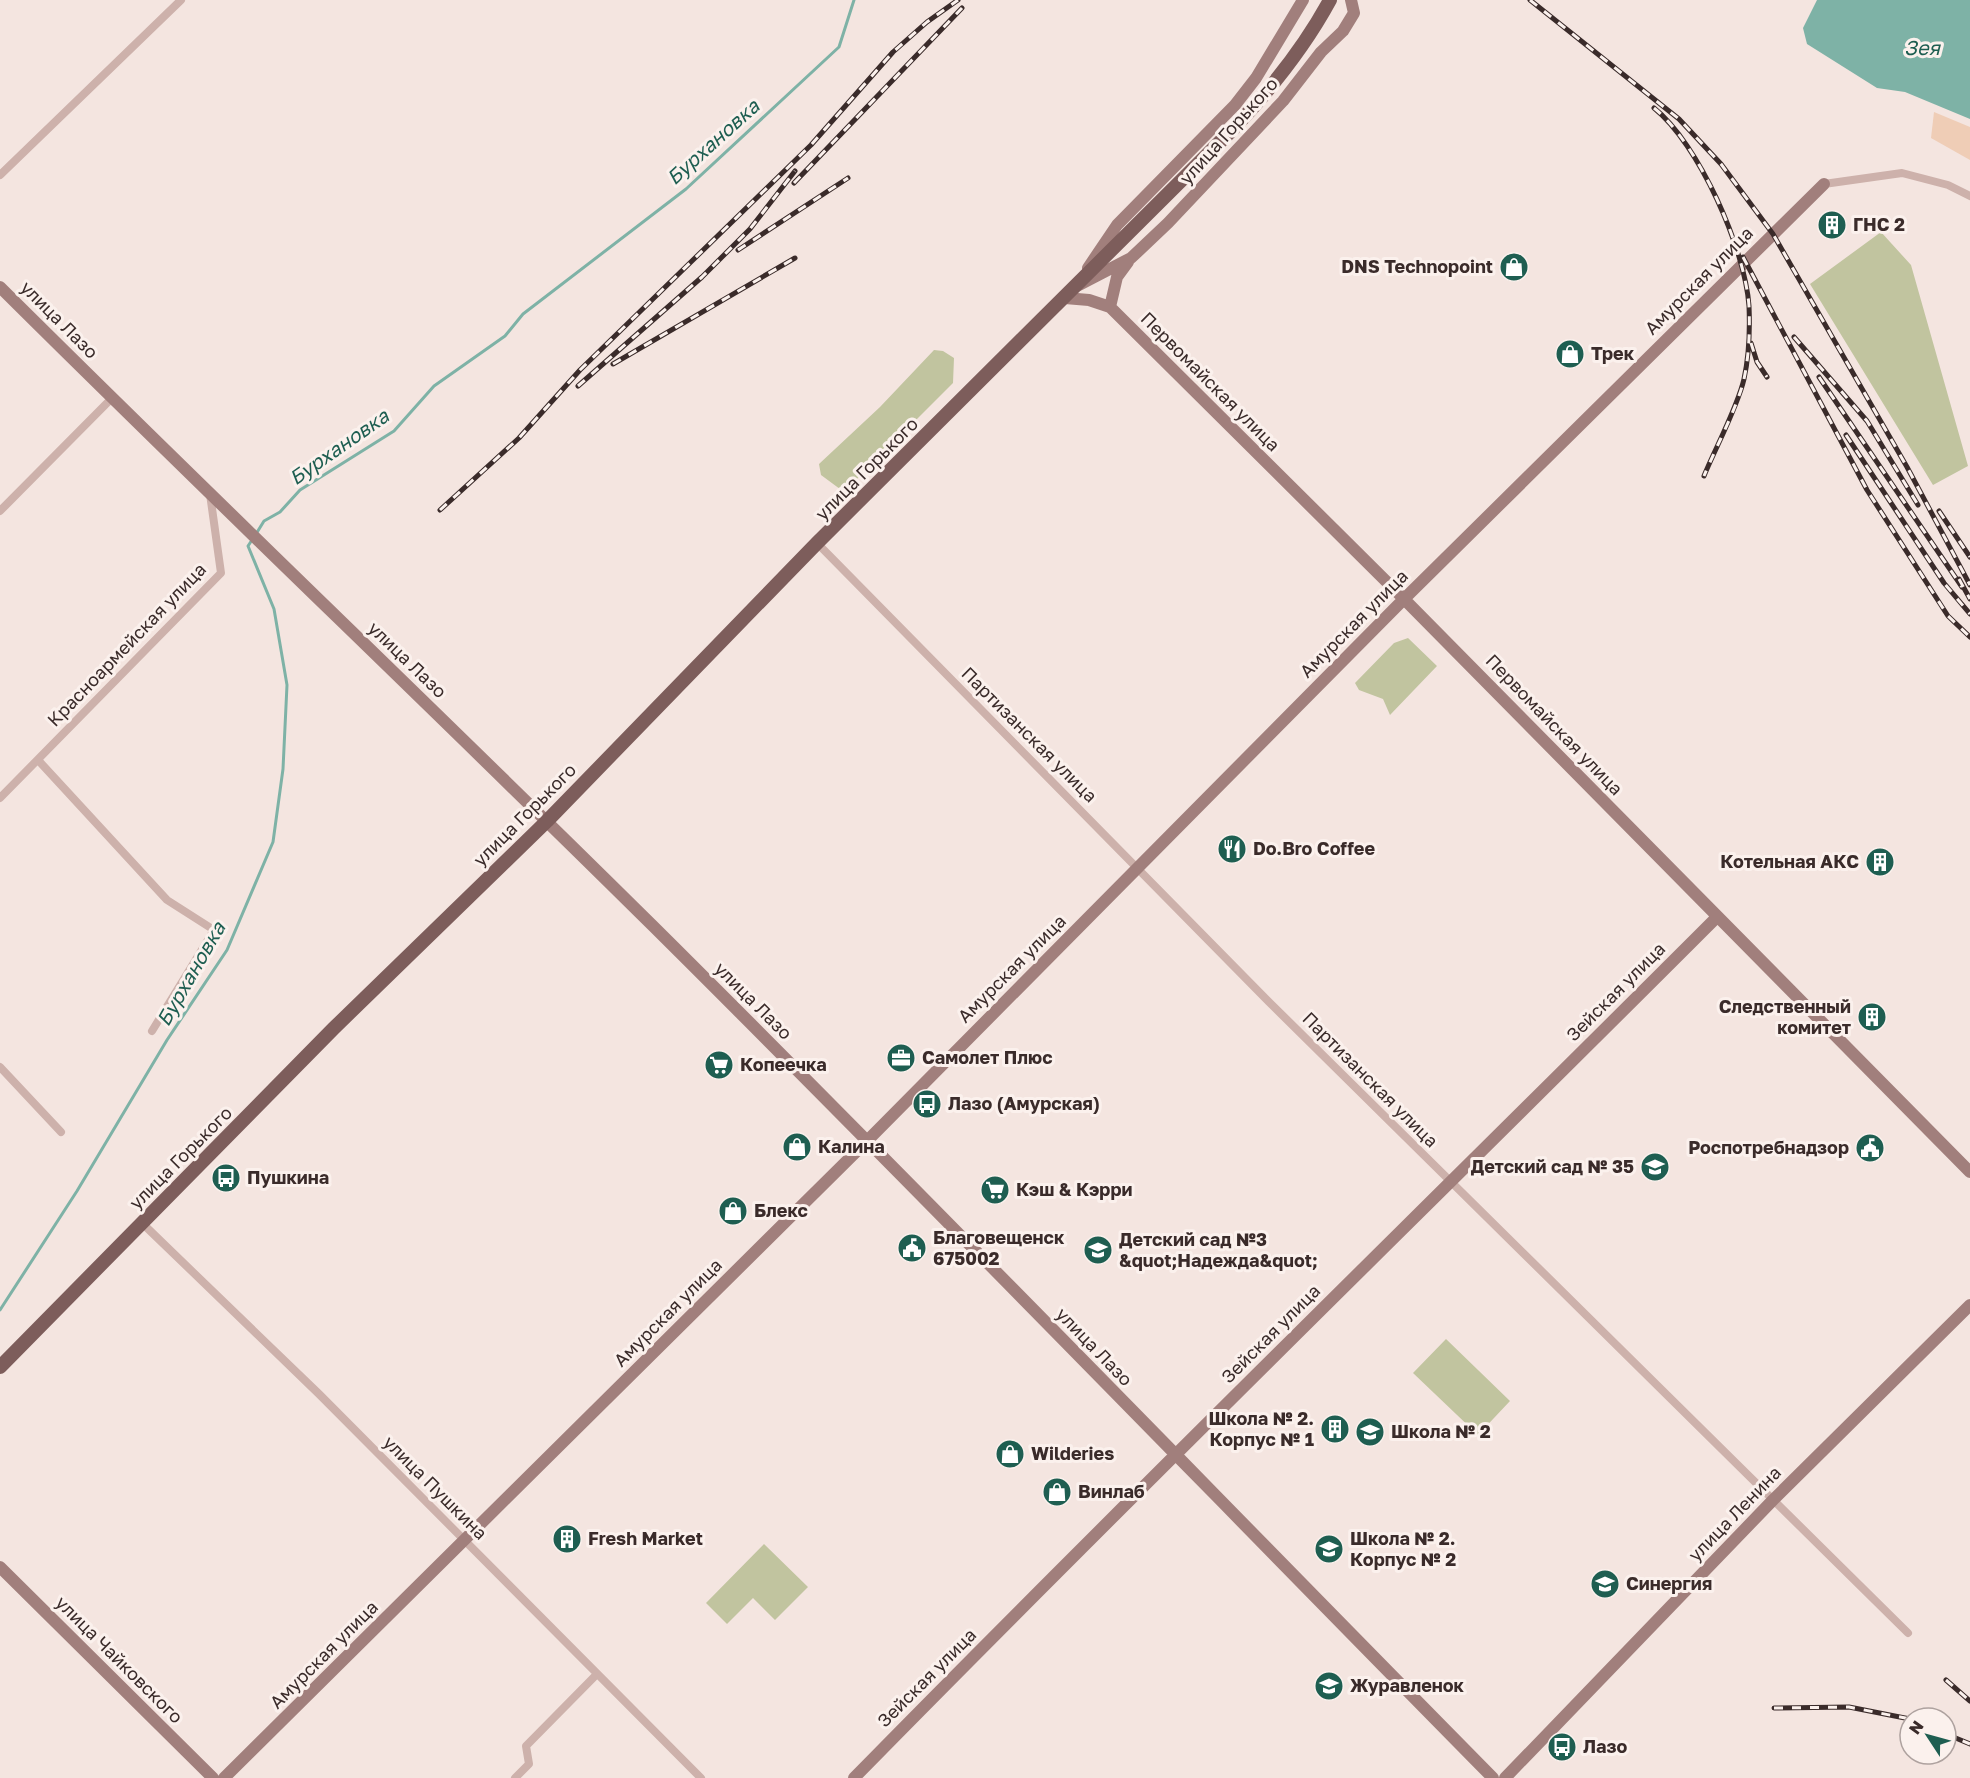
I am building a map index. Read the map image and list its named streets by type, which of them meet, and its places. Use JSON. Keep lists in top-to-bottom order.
{
  "streets": {
    "main road": ["улица Горького"],
    "street": [
      "Амурская улица",
      "улица Лазо",
      "Первомайская улица",
      "Красноармейская улица",
      "Партизанская улица",
      "Зейская улица",
      "улица Пушкина",
      "улица Ленина",
      "улица Чайковского"
    ]
  },
  "crossings": [
    ["улица Горького", "улица Лазо"],
    ["улица Горького", "Партизанская улица"],
    ["улица Горького", "улица Пушкина"],
    ["Амурская улица", "улица Лазо"],
    ["Амурская улица", "Первомайская улица"],
    ["Амурская улица", "Партизанская улица"],
    ["Амурская улица", "улица Пушкина"],
    ["улица Лазо", "Красноармейская улица"],
    ["улица Лазо", "Зейская улица"],
    ["Первомайская улица", "Зейская улица"],
    ["Партизанская улица", "Зейская улица"],
    ["Партизанская улица", "улица Ленина"]
  ],
  "water": ["Зея", "Бурхановка"],
  "places": {
    "building": [
      "ГНС 2",
      "Котельная АКС",
      "Следственный комитет",
      "Школа № 2. Корпус № 1",
      "Fresh Market"
    ],
    "shop": [
      "DNS Technopoint",
      "Трек",
      "Калина",
      "Блекс",
      "Wilderies",
      "Винлаб"
    ],
    "restaurant": ["Do.Bro Coffee"],
    "office": ["Самолет Плюс"],
    "supermarket": ["Копеечка", "Кэш & Кэрри"],
    "bus stop": ["Лазо (Амурская)", "Пушкина", "Лазо"],
    "public building": ["Роспотребнадзор", "Благовещенск 675002"],
    "school or university": [
      "Детский сад № 35",
      "Детский сад №3 &quot;Надежда&quot;",
      "Школа № 2",
      "Школа № 2. Корпус № 2",
      "Синергия",
      "Журавленок"
    ]
  },
  "north": "top left"
}
